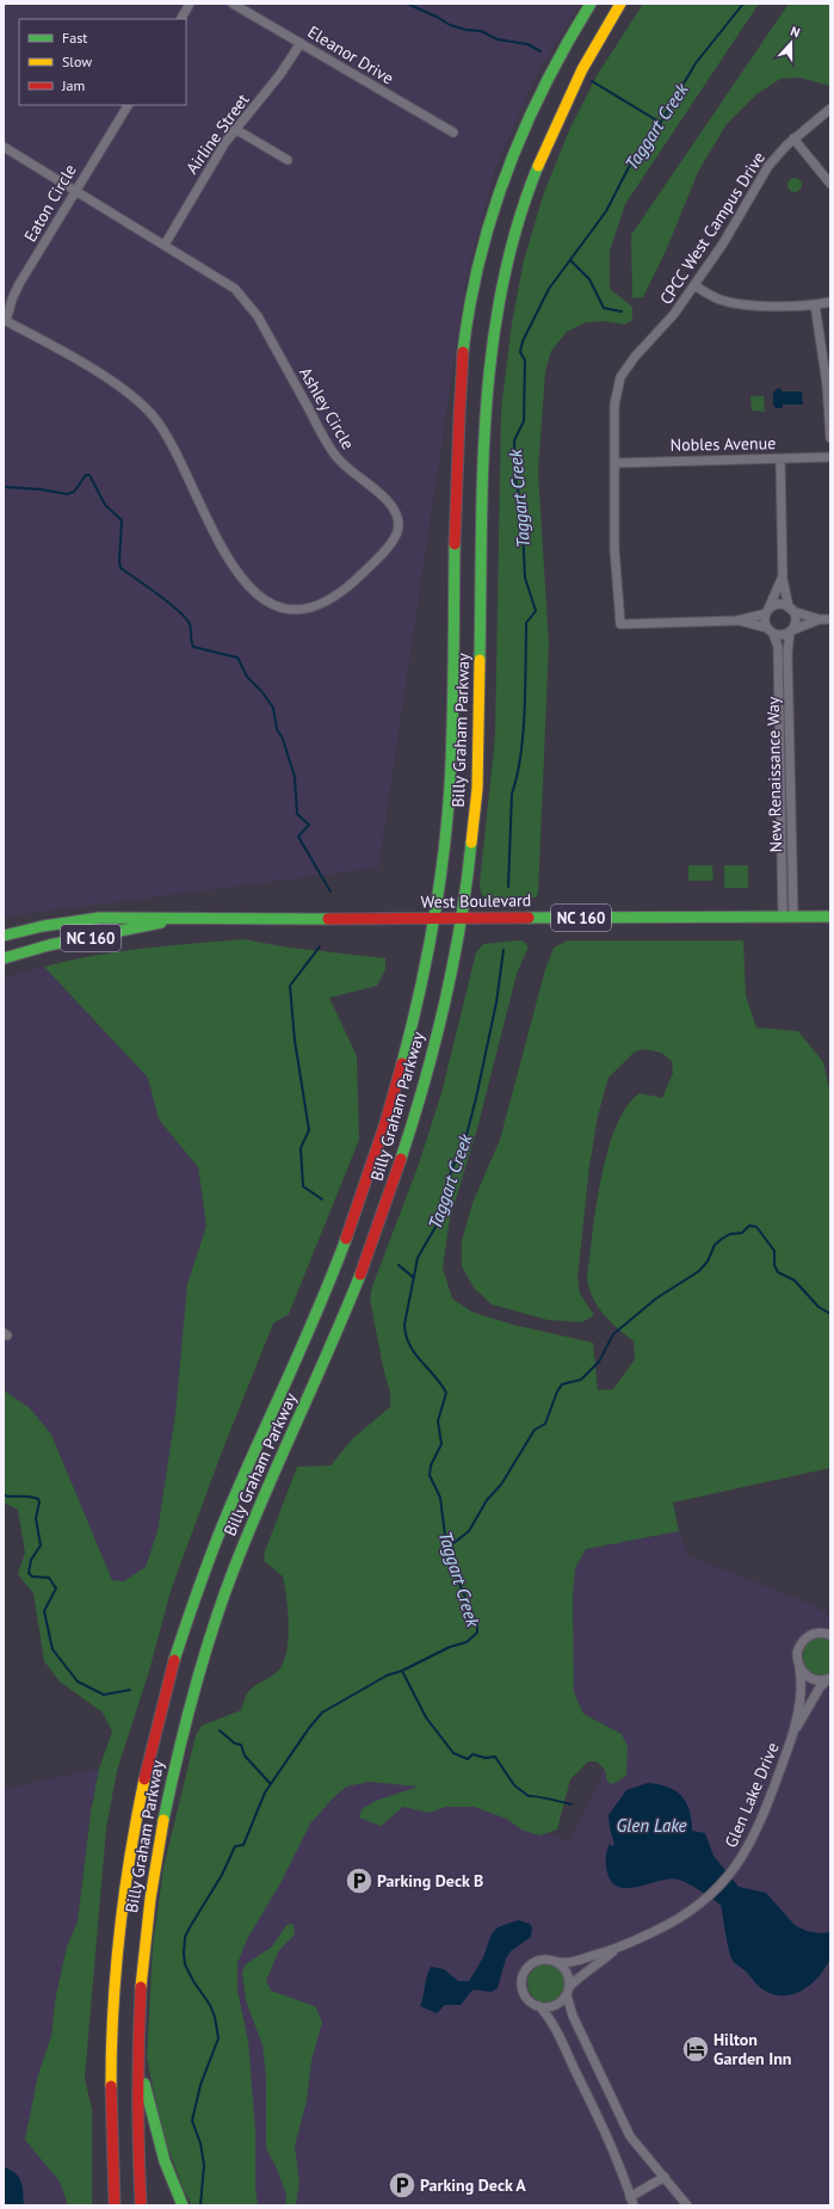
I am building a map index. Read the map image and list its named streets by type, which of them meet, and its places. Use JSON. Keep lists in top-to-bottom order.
{
  "streets": {
    "main road": ["Billy Graham Parkway", "West Boulevard", "NC 160"],
    "street": [
      "Eleanor Drive",
      "Airline Street",
      "Eaton Circle",
      "CPCC West Campus Drive",
      "Ashley Circle",
      "Nobles Avenue",
      "New Renaissance Way",
      "Glen Lake Drive"
    ]
  },
  "crossings": [
    ["Eleanor Drive", "Airline Street"],
    ["Airline Street", "Ashley Circle"],
    ["Eaton Circle", "Ashley Circle"],
    ["CPCC West Campus Drive", "Nobles Avenue"],
    ["Billy Graham Parkway", "West Boulevard"],
    ["New Renaissance Way", "West Boulevard"]
  ],
  "water": ["Taggart Creek", "Glen Lake"],
  "places": {
    "parking": ["Parking Deck B", "Parking Deck A"],
    "hotel": ["Hilton Garden Inn"]
  },
  "legend": ["Fast", "Slow", "Jam"],
  "north": "top"
}
